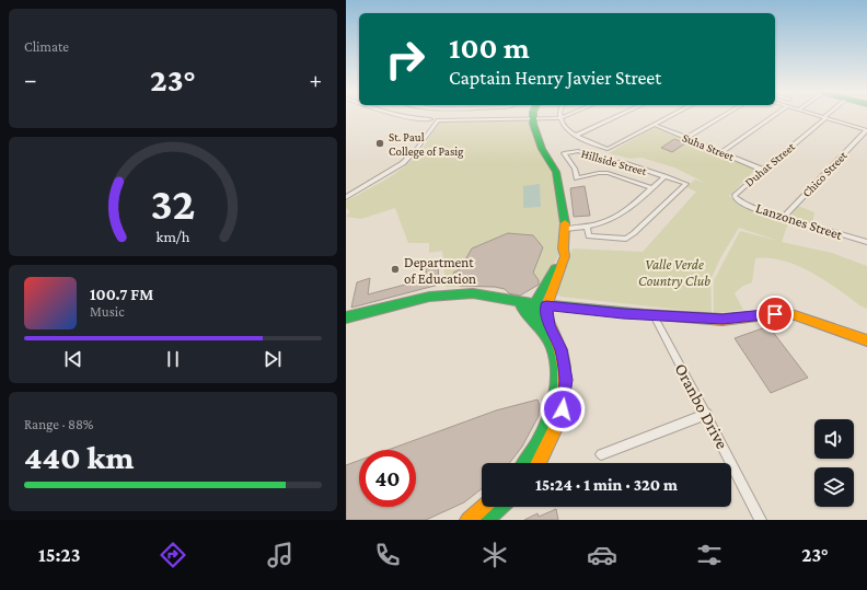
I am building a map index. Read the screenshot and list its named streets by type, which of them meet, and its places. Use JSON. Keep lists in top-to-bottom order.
{
  "streets": {
    "street": [
      "Suha Street",
      "Hillside Street",
      "Duhat Street",
      "Chico Street",
      "Lanzones Street",
      "Oranbo Drive"
    ]
  },
  "crossings": [
    ["Suha Street", "Duhat Street"],
    ["Duhat Street", "Lanzones Street"],
    ["Chico Street", "Lanzones Street"]
  ],
  "parks": ["Valle Verde Country Club"],
  "places": ["St. Paul College of Pasig", "Department of Education"],
  "page": {
    "tile": [
      "Climate",
      ["Range · 88%", "440 km"]
    ],
    "turn": ["100 m", "Captain Henry Javier Street"],
    "heat": ["−", "23°", "+"],
    "song": ["100.7 FM", "Music"],
    "limit": "40",
    "trip": "15:24 · 1 min · 320 m",
    "tabs": ["15:23", "23°"],
    "gauge": ["32", "km/h"]
  }
}
